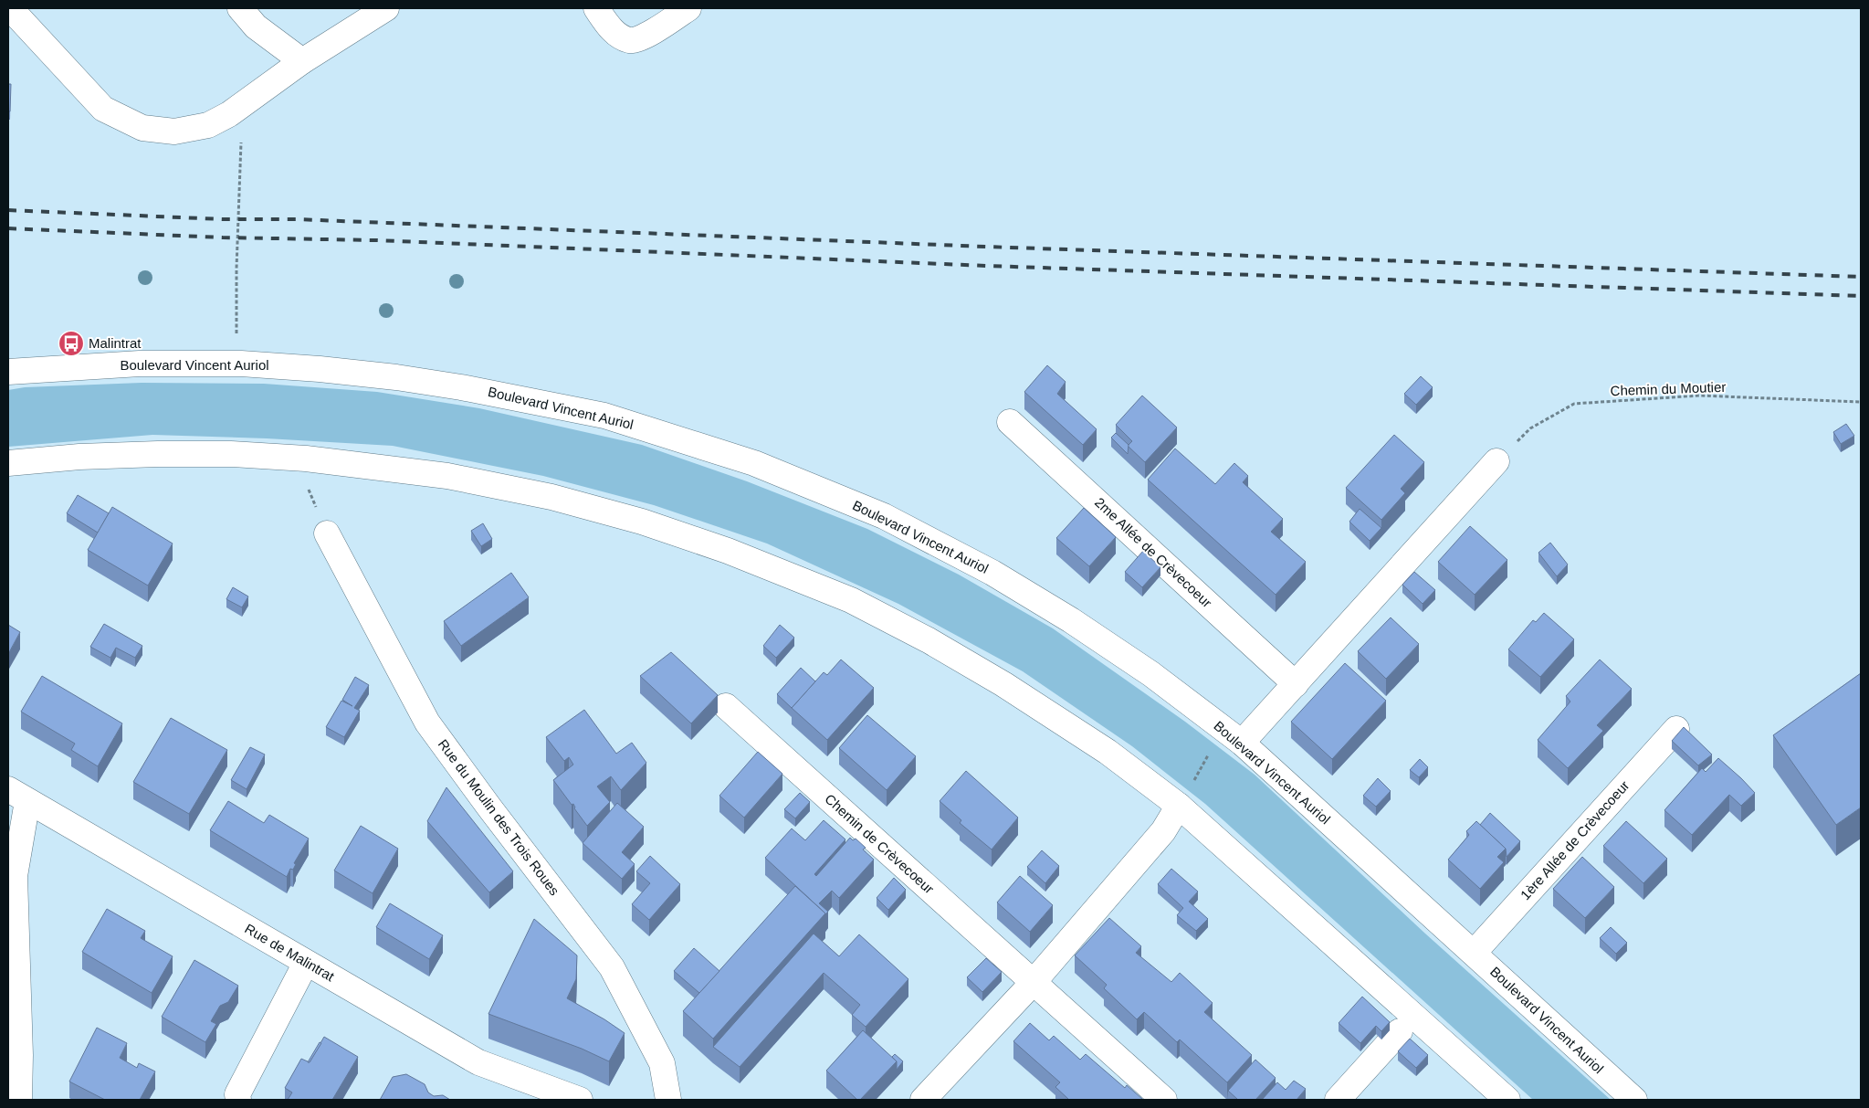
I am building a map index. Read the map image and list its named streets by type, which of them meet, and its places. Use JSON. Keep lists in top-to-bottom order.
{
  "streets": {
    "street": [
      "Boulevard Vincent Auriol",
      "2me Allée de Crèvecoeur",
      "Rue du Moulin des Trois Roues",
      "1ère Allée de Crèvecoeur",
      "Chemin de Crèvecoeur",
      "Rue de Malintrat"
    ],
    "path": ["Chemin du Moutier"]
  },
  "crossings": [
    ["Boulevard Vincent Auriol", "1ère Allée de Crèvecoeur"]
  ],
  "places": {
    "bus stop": ["Malintrat"]
  }
}
